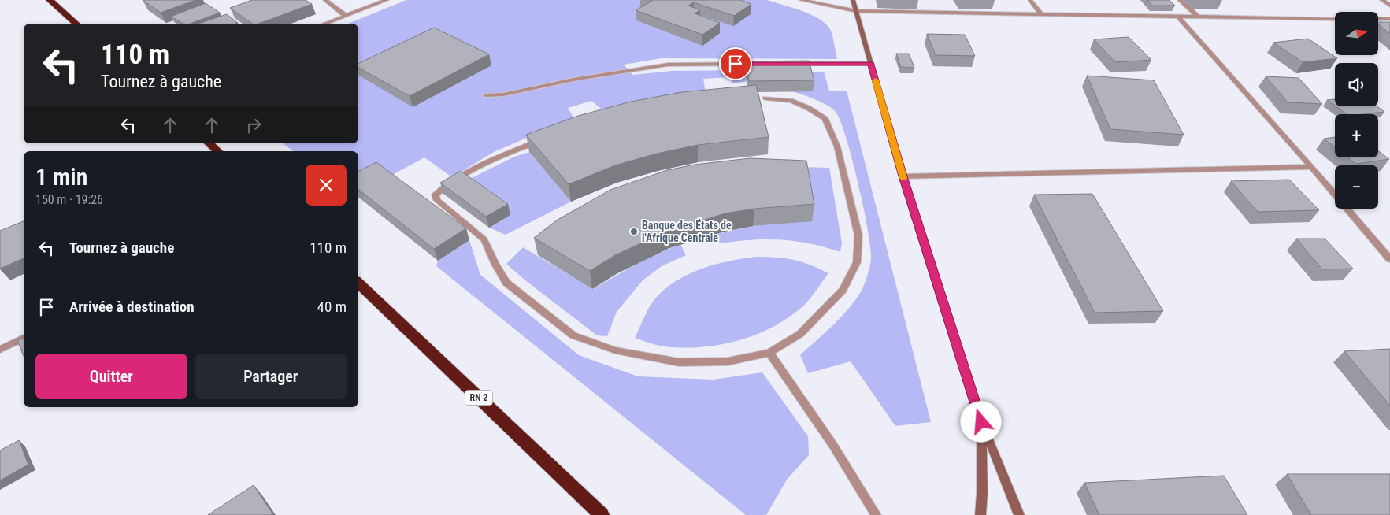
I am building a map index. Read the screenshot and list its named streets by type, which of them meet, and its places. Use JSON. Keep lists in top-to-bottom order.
{
  "streets": {
    "highway": ["RN 2"]
  },
  "places": ["Banque des États de l'Afrique Centrale"],
  "north": "right",
  "page": {
    "map_buttons": ["+", "−"],
    "turn": ["110 m", "Tournez à gauche"],
    "heading": ["1 min", "150 m · 19:26"],
    "list": [
      {
        "name": "Tournez à gauche",
        "value": "110 m"
      },
      {
        "name": "Arrivée à destination",
        "value": "40 m"
      }
    ],
    "buttons": ["Quitter", "Partager"]
  }
}
